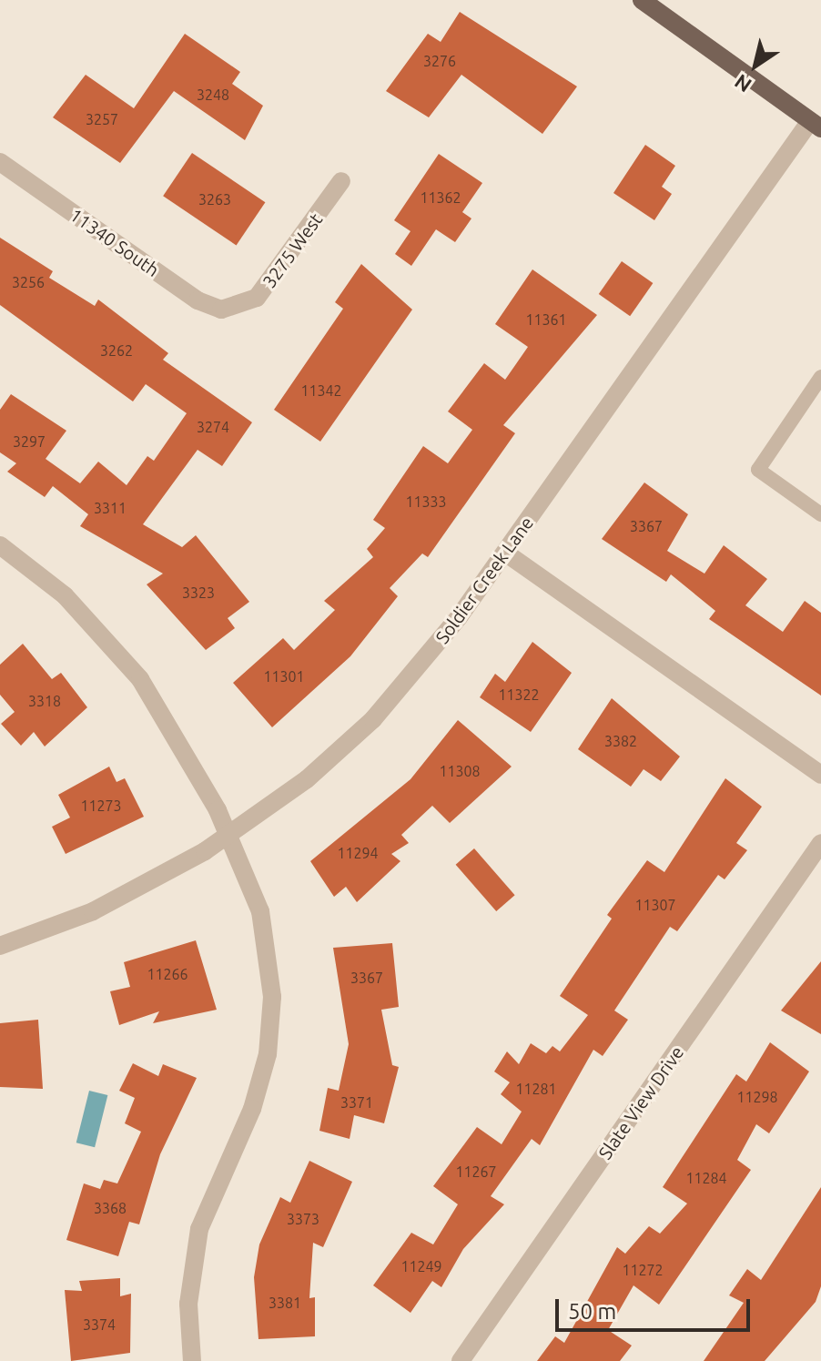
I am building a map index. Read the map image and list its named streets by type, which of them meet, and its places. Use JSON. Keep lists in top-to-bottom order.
{
  "streets": {
    "street": [
      "11340 South",
      "3275 West",
      "Soldier Creek Lane",
      "Slate View Drive"
    ]
  },
  "crossings": [
    ["11340 South", "3275 West"]
  ],
  "house_numbers": [
    "3276",
    "3248",
    "3257",
    "11362",
    "3263",
    "3256",
    "11361",
    "3262",
    "11342",
    "3274",
    "3297",
    "11333",
    "3311",
    "3367",
    "3323",
    "11301",
    "11322",
    "3318",
    "3382",
    "11308",
    "11273",
    "11294",
    "11307",
    "11266",
    "3367",
    "11281",
    "11298",
    "3371",
    "11267",
    "11284",
    "3368",
    "3373",
    "11249",
    "11272",
    "3381",
    "3374"
  ],
  "scale_bar": "50 m",
  "north": "bottom left"
}
